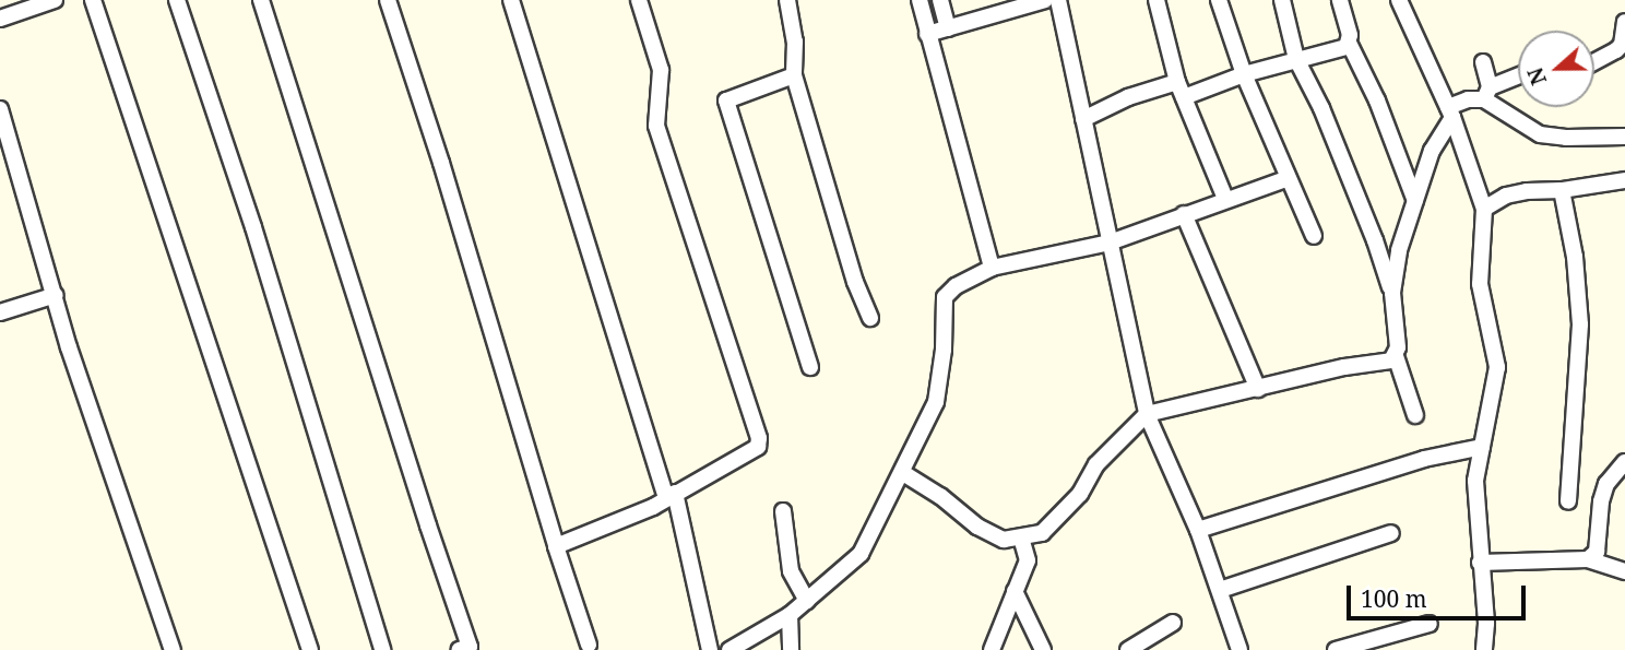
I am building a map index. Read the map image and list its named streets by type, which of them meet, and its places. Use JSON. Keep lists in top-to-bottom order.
{
  "scale_bar": "100 m",
  "north": "left"
}
